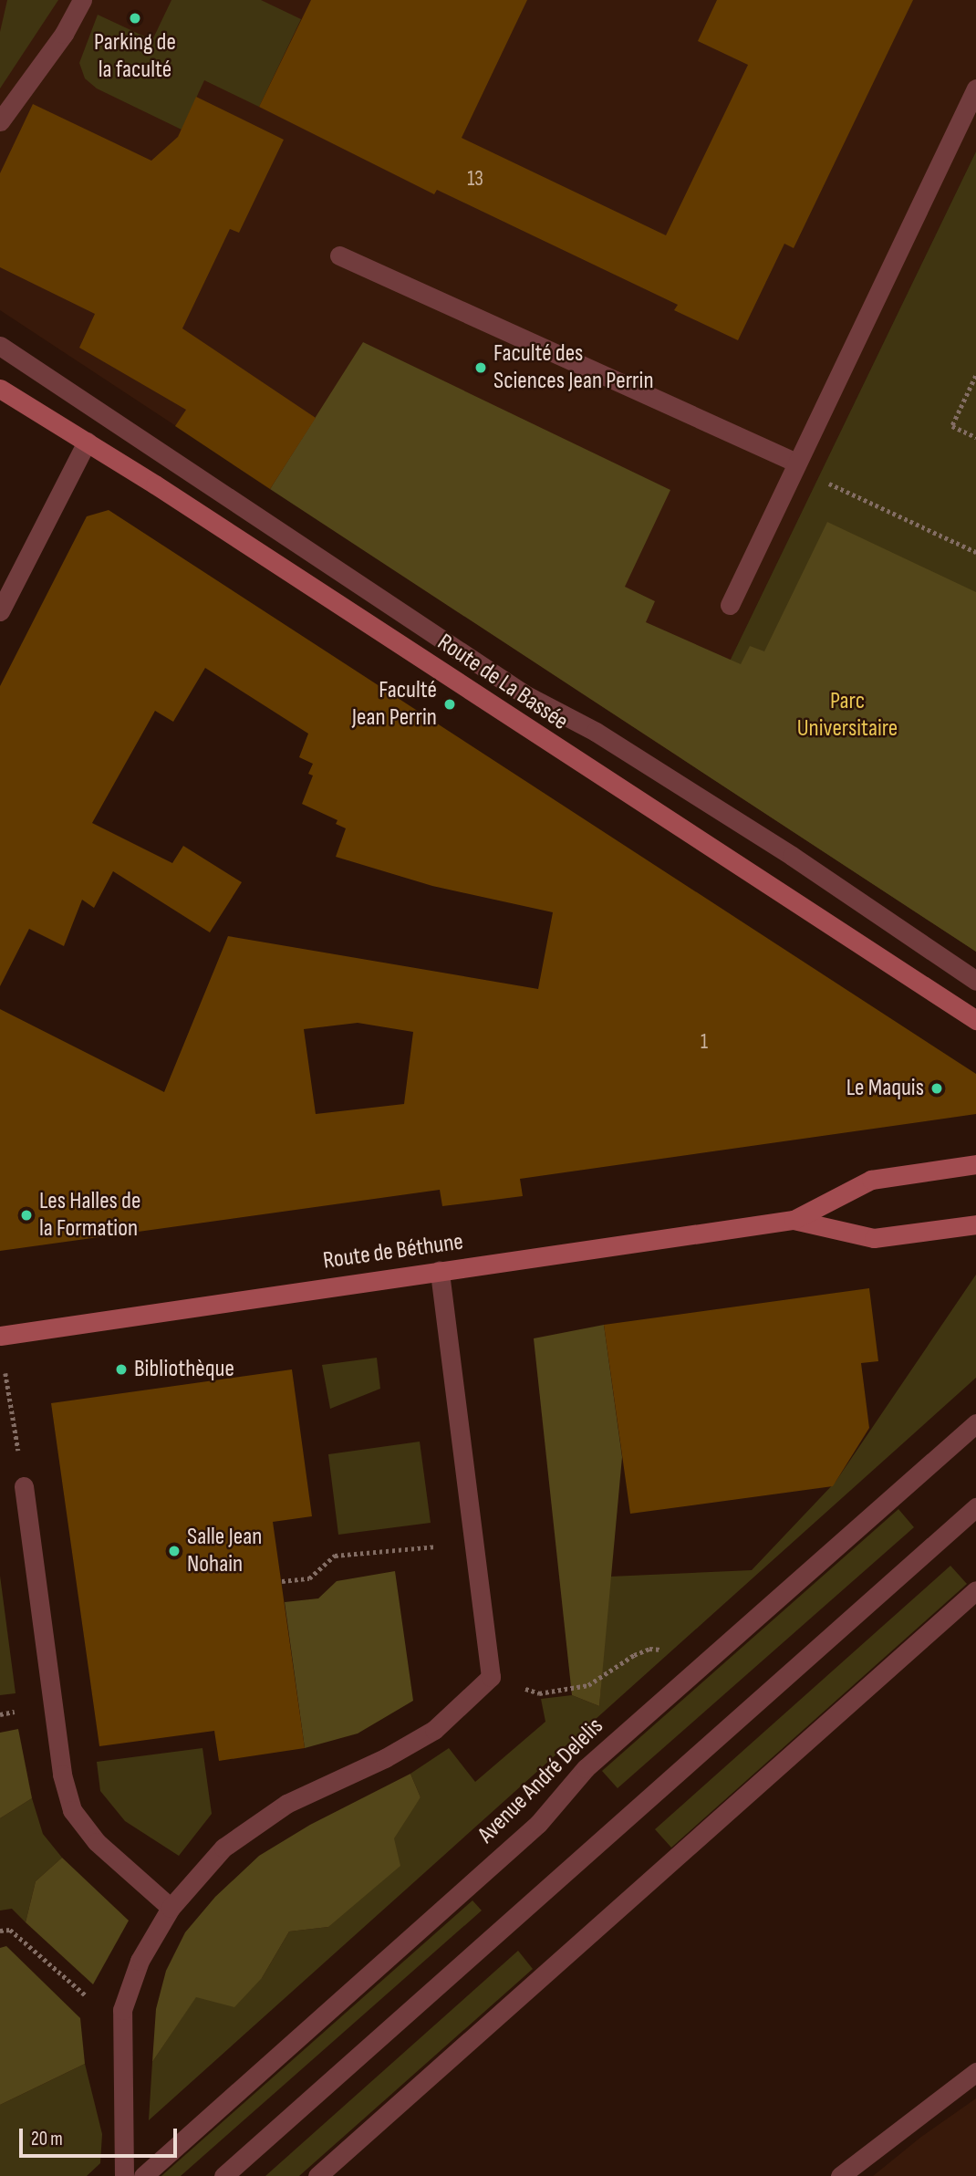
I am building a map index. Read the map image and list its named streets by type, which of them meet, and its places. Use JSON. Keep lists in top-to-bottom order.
{
  "streets": {
    "main road": ["Route de La Bassée", "Route de Béthune"],
    "street": ["Avenue André Delelis"]
  },
  "parks": ["Parc Universitaire"],
  "places": [
    "Parking de la faculté",
    "Faculté des Sciences Jean Perrin",
    "Faculté Jean Perrin",
    "Le Maquis",
    "Les Halles de la Formation",
    "Bibliothèque",
    "Salle Jean Nohain"
  ],
  "house_numbers": ["13", "1"],
  "scale_bar": "20 m"
}
